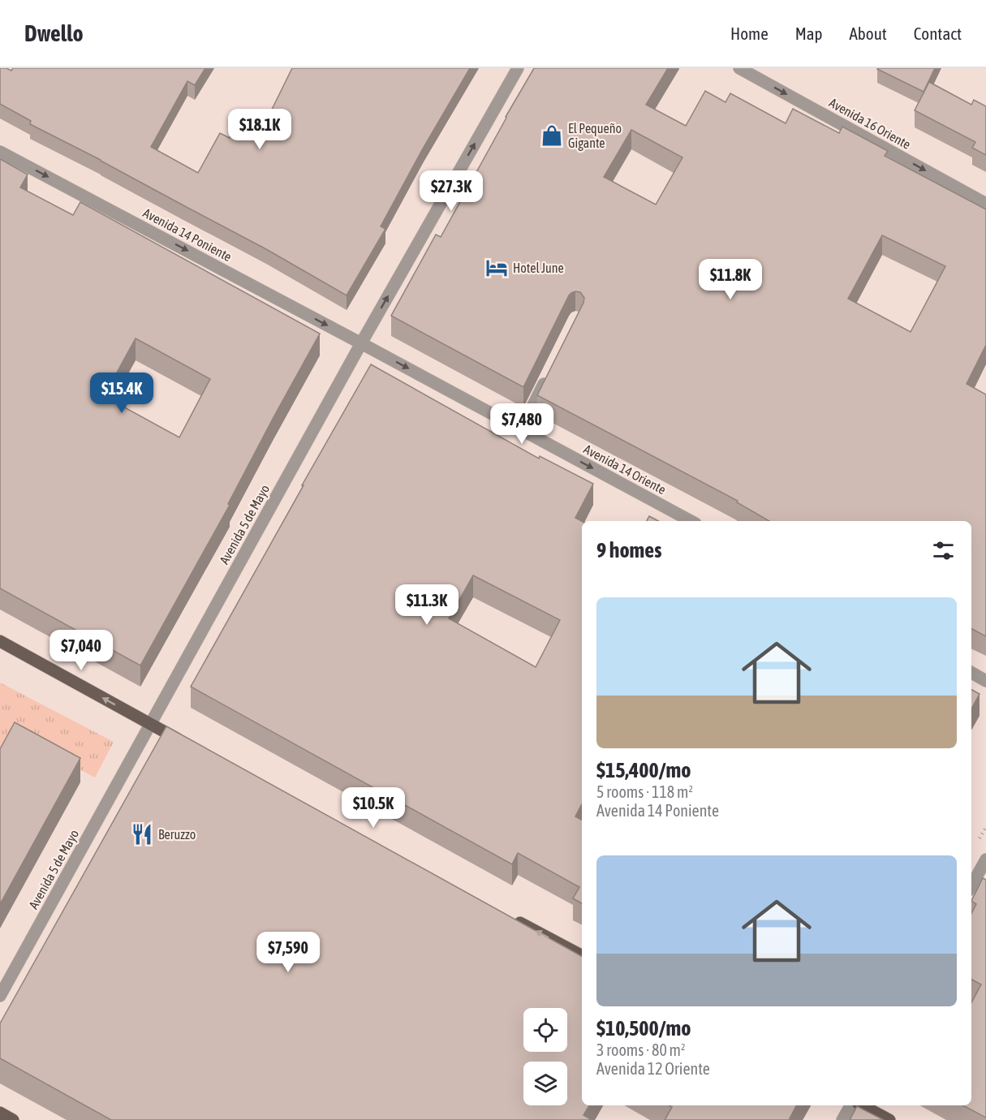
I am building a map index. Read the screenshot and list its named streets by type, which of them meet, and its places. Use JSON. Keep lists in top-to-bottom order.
{
  "streets": {
    "street": [
      "Avenida 16 Oriente",
      "Avenida 14 Poniente",
      "Avenida 14 Oriente",
      "Avenida 5 de Mayo"
    ]
  },
  "crossings": [
    ["Avenida 14 Poniente", "Avenida 14 Oriente"],
    ["Avenida 14 Poniente", "Avenida 5 de Mayo"],
    ["Avenida 14 Oriente", "Avenida 5 de Mayo"]
  ],
  "one_way": ["Avenida 16 Oriente", "Avenida 14 Poniente", "Avenida 14 Oriente"],
  "places": {
    "shop": ["El Pequeño Gigante"],
    "hotel": ["Hotel June"],
    "restaurant": ["Beruzzo"]
  },
  "page": {
    "header": "Dwello",
    "nav": [
      "Home",
      "Map",
      "About",
      "Contact"
    ],
    "price": [
      "$18.1K",
      "$27.3K",
      "$11.8K",
      "$15.4K",
      "$7,480",
      "$11.3K",
      "$7,040",
      "$10.5K",
      "$7,590"
    ],
    "heading": "9 homes",
    "list": [
      {
        "name": "$15,400/mo",
        "note": "5 rooms · 118 m² · Avenida 14 Poniente"
      },
      {
        "name": "$10,500/mo",
        "note": "3 rooms · 80 m² · Avenida 12 Oriente"
      }
    ]
  }
}
